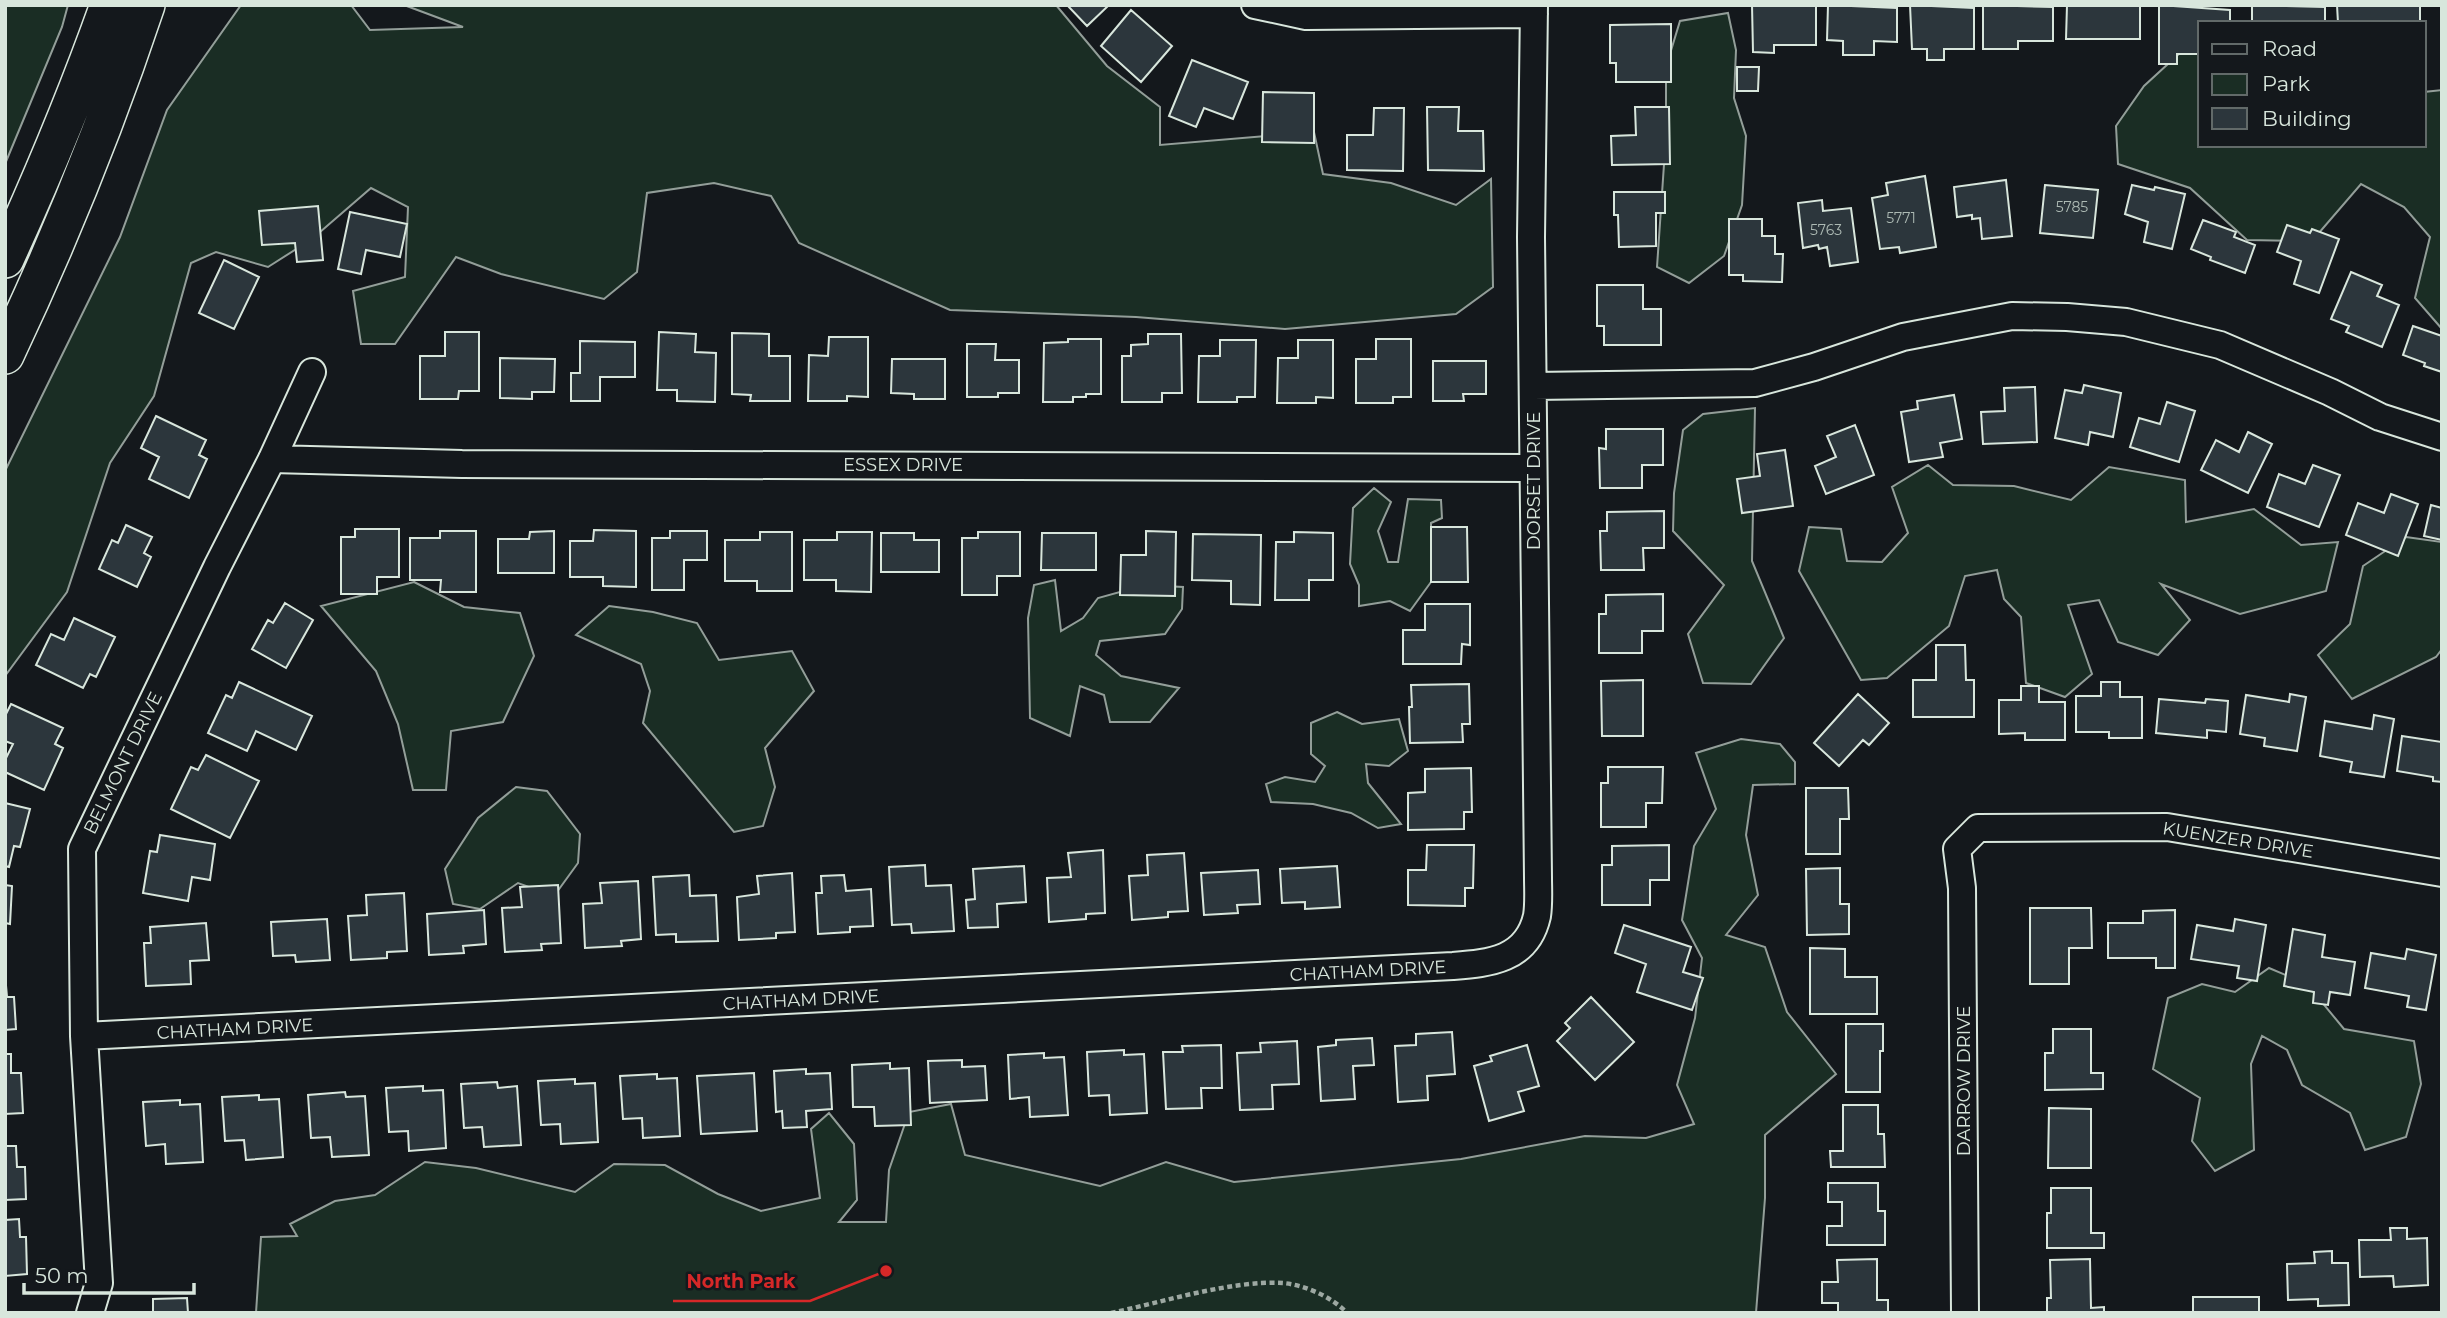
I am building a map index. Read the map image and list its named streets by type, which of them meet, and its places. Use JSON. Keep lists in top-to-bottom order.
{
  "streets": {
    "street": [
      "ESSEX DRIVE",
      "DORSET DRIVE",
      "BELMONT DRIVE",
      "KUENZER DRIVE",
      "CHATHAM DRIVE",
      "DARROW DRIVE"
    ]
  },
  "crossings": [
    ["ESSEX DRIVE", "DORSET DRIVE"],
    ["ESSEX DRIVE", "BELMONT DRIVE"],
    ["DORSET DRIVE", "CHATHAM DRIVE"],
    ["BELMONT DRIVE", "CHATHAM DRIVE"],
    ["KUENZER DRIVE", "DARROW DRIVE"]
  ],
  "places": ["North Park"],
  "house_numbers": ["5785", "5771", "5763"],
  "legend": ["Road", "Park", "Building"],
  "scale_bar": "50 m"
}
